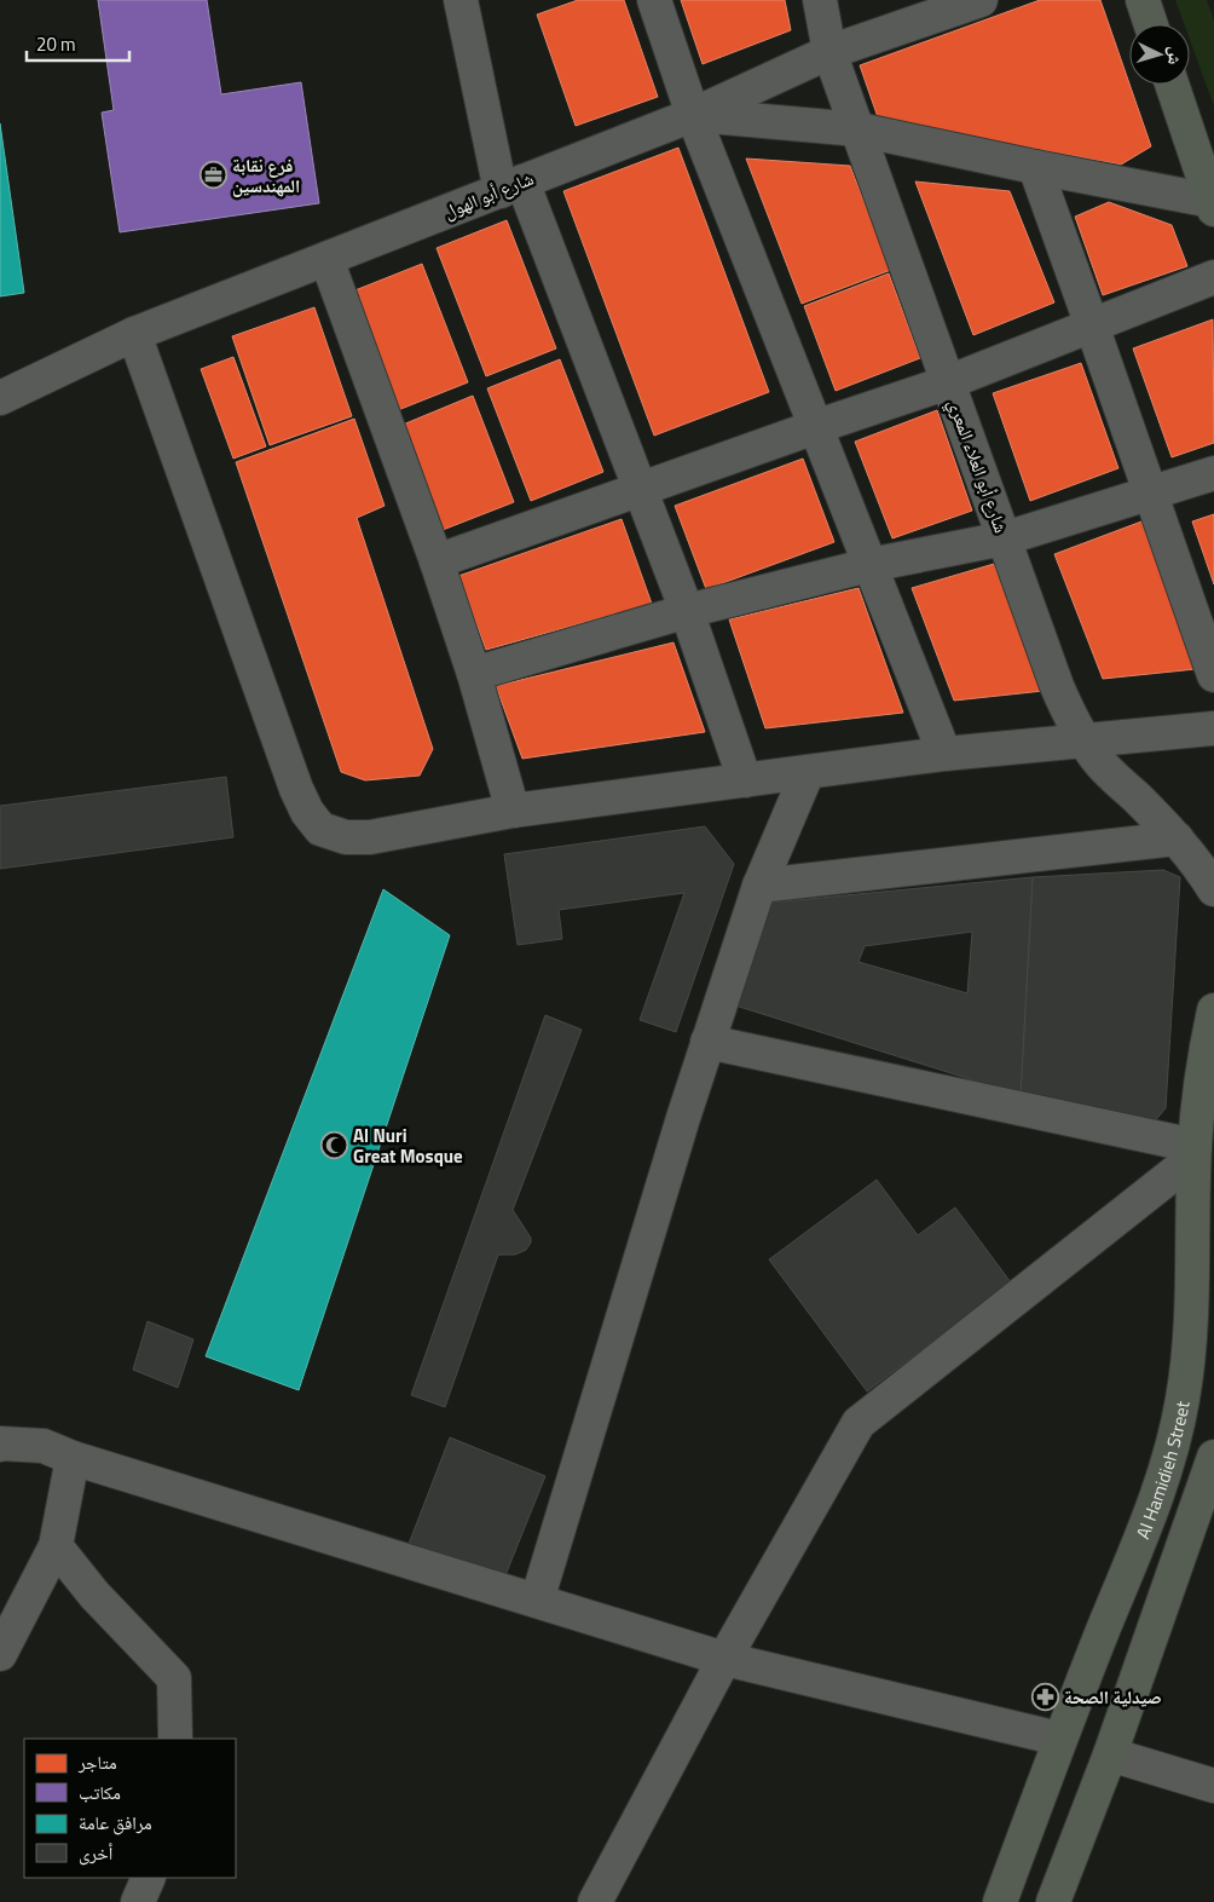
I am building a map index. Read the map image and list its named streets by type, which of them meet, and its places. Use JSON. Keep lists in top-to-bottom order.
{
  "streets": {
    "main road": ["Al Hamidieh Street"],
    "street": ["شارع أبو الهول", "شارع أبو العلاء المعري"]
  },
  "crossings": [
    ["شارع أبو الهول", "شارع أبو العلاء المعري"]
  ],
  "places": {
    "office": ["فرع نقابة المهندسين"],
    "mosque": ["Al Nuri Great Mosque"],
    "pharmacy": ["صيدلية الصحة"]
  },
  "legend": [
    "متاجر",
    "مكاتب",
    "مرافق عامة",
    "أخرى"
  ],
  "scale_bar": "20 m",
  "north": "right"
}
